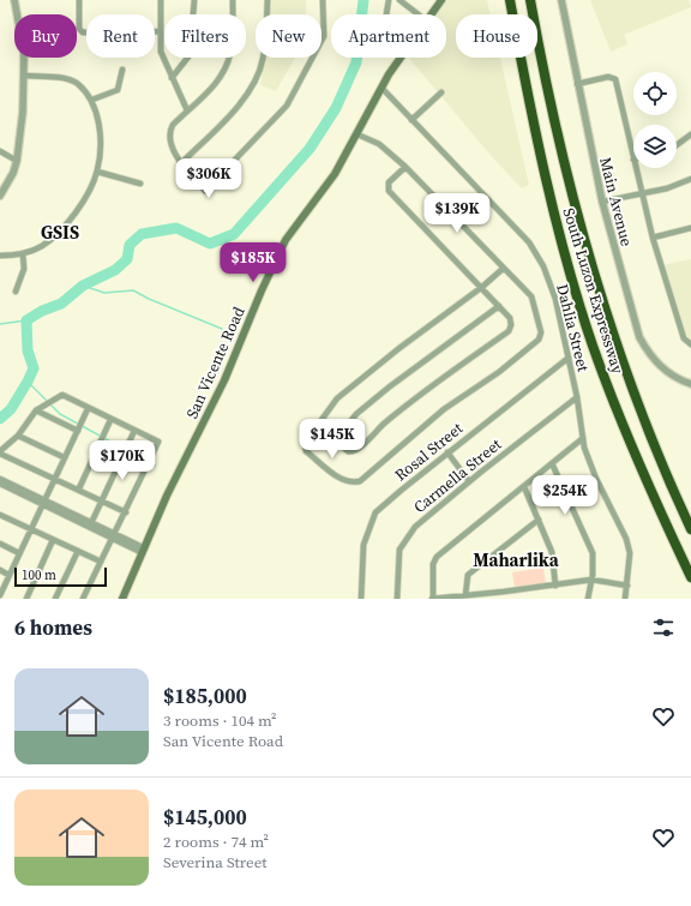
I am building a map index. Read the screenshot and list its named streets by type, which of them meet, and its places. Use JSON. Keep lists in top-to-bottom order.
{
  "streets": {
    "highway": ["South Luzon Expressway"],
    "main road": ["San Vicente Road"],
    "street": [
      "Main Avenue",
      "Dahlia Street",
      "Rosal Street",
      "Carmella Street"
    ]
  },
  "crossings": [
    ["Dahlia Street", "San Vicente Road"],
    ["Dahlia Street", "Rosal Street"],
    ["Dahlia Street", "Carmella Street"]
  ],
  "districts": ["GSIS", "Maharlika"],
  "scale_bar": "100 m",
  "page": {
    "chip": [
      "Buy",
      "Rent",
      "Filters",
      "New",
      "Apartment",
      "House"
    ],
    "price": [
      "$306K",
      "$139K",
      "$185K",
      "$145K",
      "$170K",
      "$254K"
    ],
    "scale": "100 m",
    "heading": "6 homes",
    "list": [
      {
        "name": "$185,000",
        "note": "3 rooms · 104 m² · San Vicente Road"
      },
      {
        "name": "$145,000",
        "note": "2 rooms · 74 m² · Severina Street"
      }
    ]
  }
}
